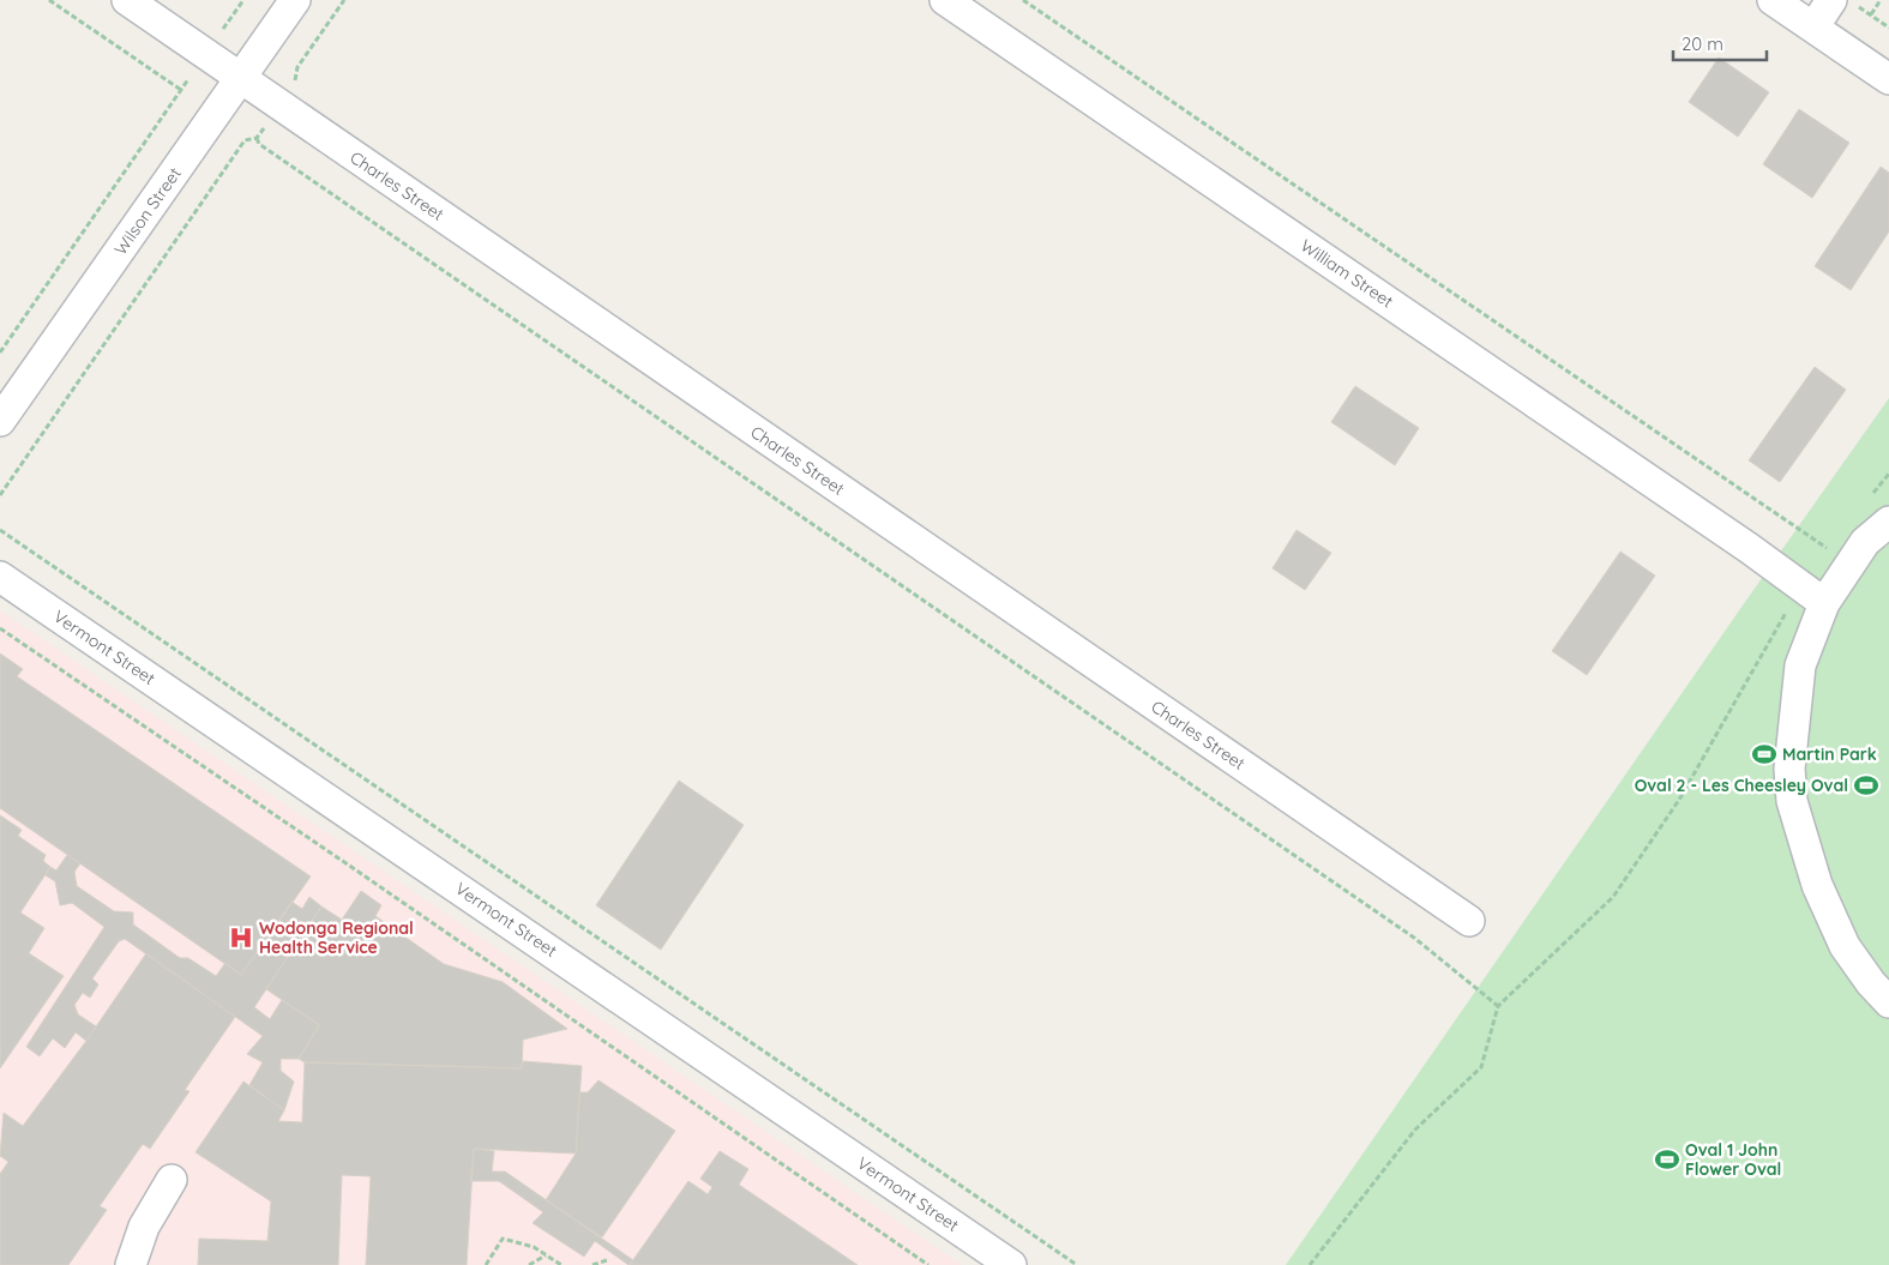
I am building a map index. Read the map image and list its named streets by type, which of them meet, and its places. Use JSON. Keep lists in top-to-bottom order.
{
  "streets": {
    "street": [
      "Charles Street",
      "Wilson Street",
      "William Street",
      "Vermont Street"
    ]
  },
  "crossings": [
    ["Charles Street", "Wilson Street"]
  ],
  "places": {
    "sports": ["Martin Park", "Oval 2 - Les Cheesley Oval", "Oval 1 John Flower Oval"],
    "hospital": ["Wodonga Regional Health Service"]
  },
  "scale_bar": "20 m"
}
